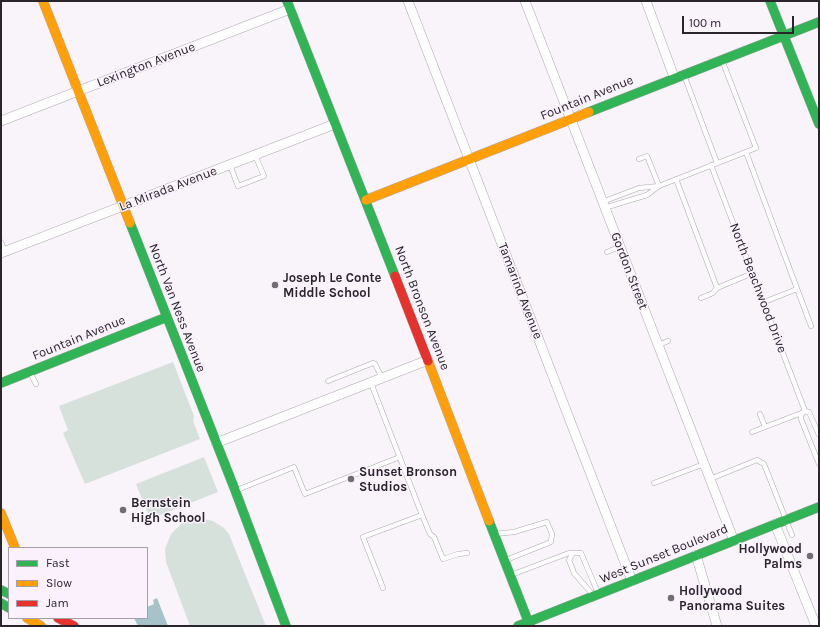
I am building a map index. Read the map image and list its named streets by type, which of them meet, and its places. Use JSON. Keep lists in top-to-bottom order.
{
  "streets": {
    "main road": [
      "Fountain Avenue",
      "North Van Ness Avenue",
      "North Bronson Avenue",
      "West Sunset Boulevard"
    ],
    "street": [
      "Lexington Avenue",
      "La Mirada Avenue",
      "Gordon Street",
      "Tamarind Avenue"
    ],
    "lane": ["North Beachwood Drive"]
  },
  "crossings": [
    ["Lexington Avenue", "North Van Ness Avenue"],
    ["Lexington Avenue", "North Bronson Avenue"],
    ["Fountain Avenue", "Gordon Street"],
    ["Fountain Avenue", "Tamarind Avenue"],
    ["Fountain Avenue", "North Van Ness Avenue"],
    ["Fountain Avenue", "North Bronson Avenue"],
    ["La Mirada Avenue", "North Van Ness Avenue"],
    ["La Mirada Avenue", "North Bronson Avenue"],
    ["Gordon Street", "West Sunset Boulevard"],
    ["Tamarind Avenue", "West Sunset Boulevard"],
    ["North Bronson Avenue", "West Sunset Boulevard"]
  ],
  "places": [
    "Joseph Le Conte Middle School",
    "Sunset Bronson Studios",
    "Bernstein High School",
    "Hollywood Palms",
    "Hollywood Panorama Suites"
  ],
  "legend": ["Fast", "Slow", "Jam"],
  "scale_bar": "100 m"
}
